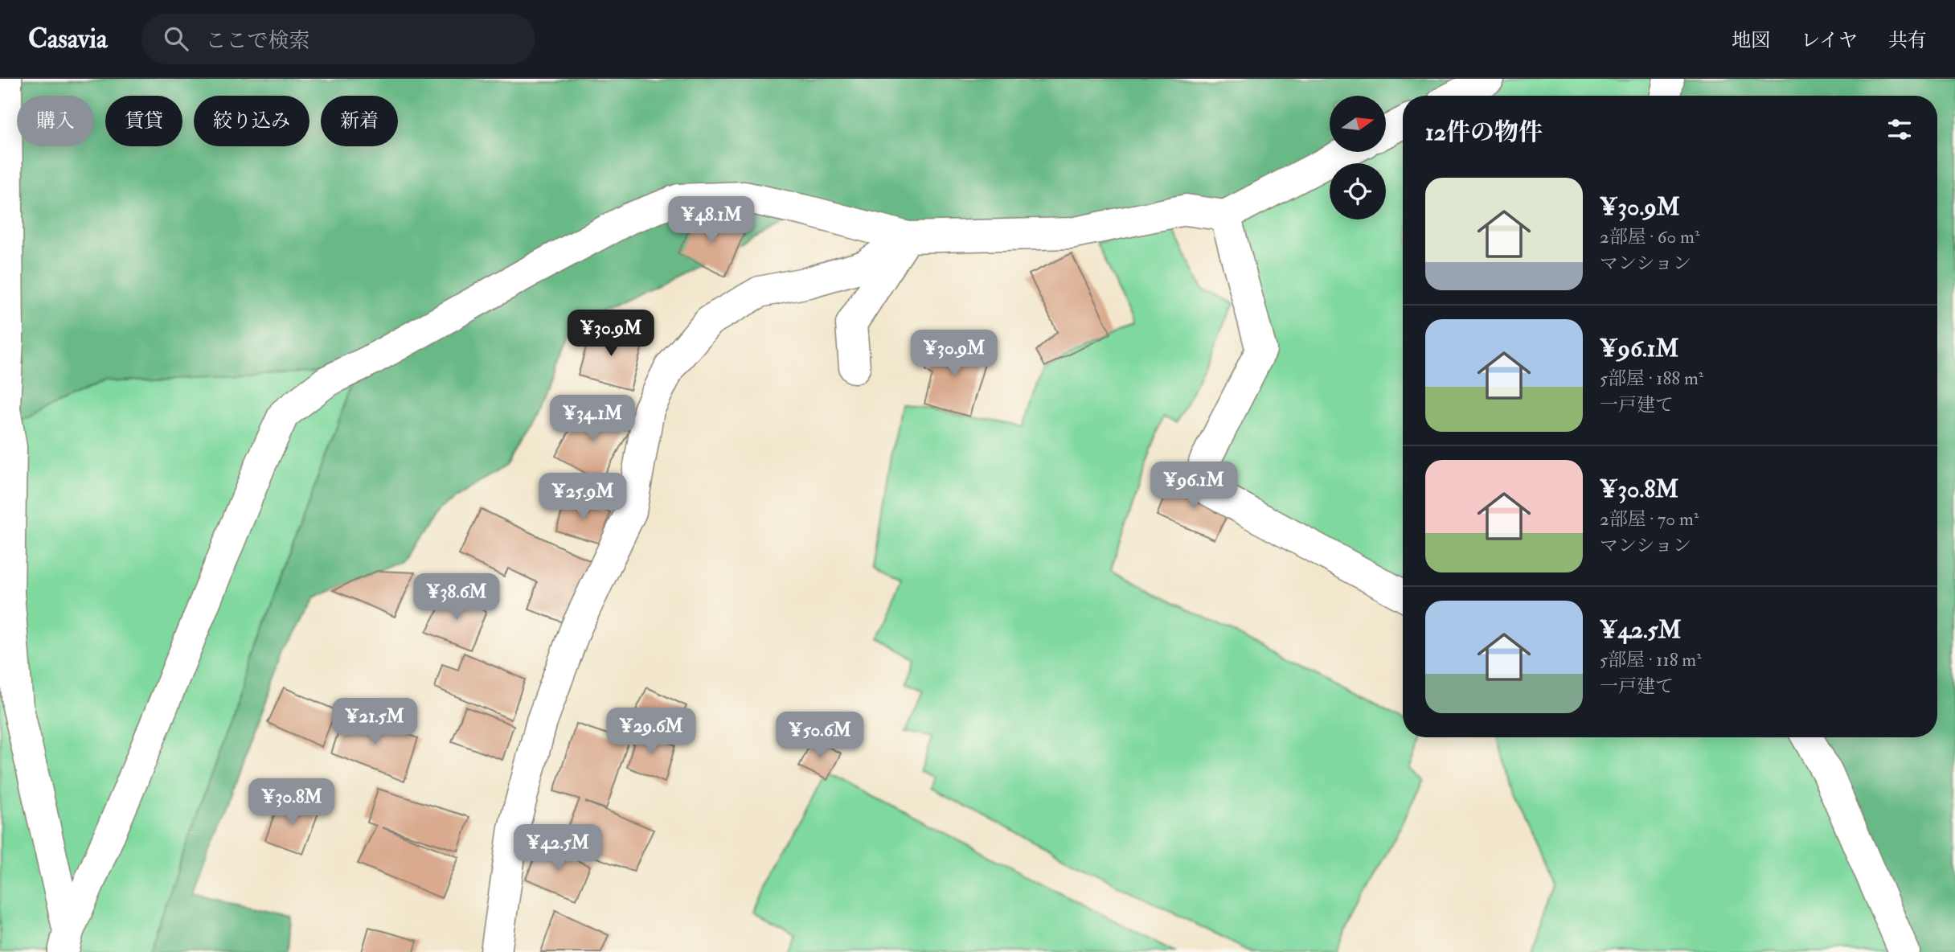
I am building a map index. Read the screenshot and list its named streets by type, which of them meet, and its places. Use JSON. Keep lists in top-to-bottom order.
{
  "north": "right",
  "page": {
    "header": "Casavia",
    "search": "ここで検索",
    "nav": ["地図", "レイヤ", "共有"],
    "chip": [
      "購入",
      "賃貸",
      "絞り込み",
      "新着"
    ],
    "heading": "12件の物件",
    "list": [
      {
        "name": "¥30.9M",
        "note": "2部屋 · 60 m² · マンション"
      },
      {
        "name": "¥96.1M",
        "note": "5部屋 · 188 m² · 一戸建て"
      },
      {
        "name": "¥30.8M",
        "note": "2部屋 · 70 m² · マンション"
      },
      {
        "name": "¥42.5M",
        "note": "5部屋 · 118 m² · 一戸建て"
      }
    ],
    "price": [
      "¥48.1M",
      "¥30.9M",
      "¥30.9M",
      "¥34.1M",
      "¥96.1M",
      "¥25.9M",
      "¥38.6M",
      "¥21.5M",
      "¥29.6M",
      "¥50.6M",
      "¥30.8M",
      "¥42.5M"
    ]
  }
}
